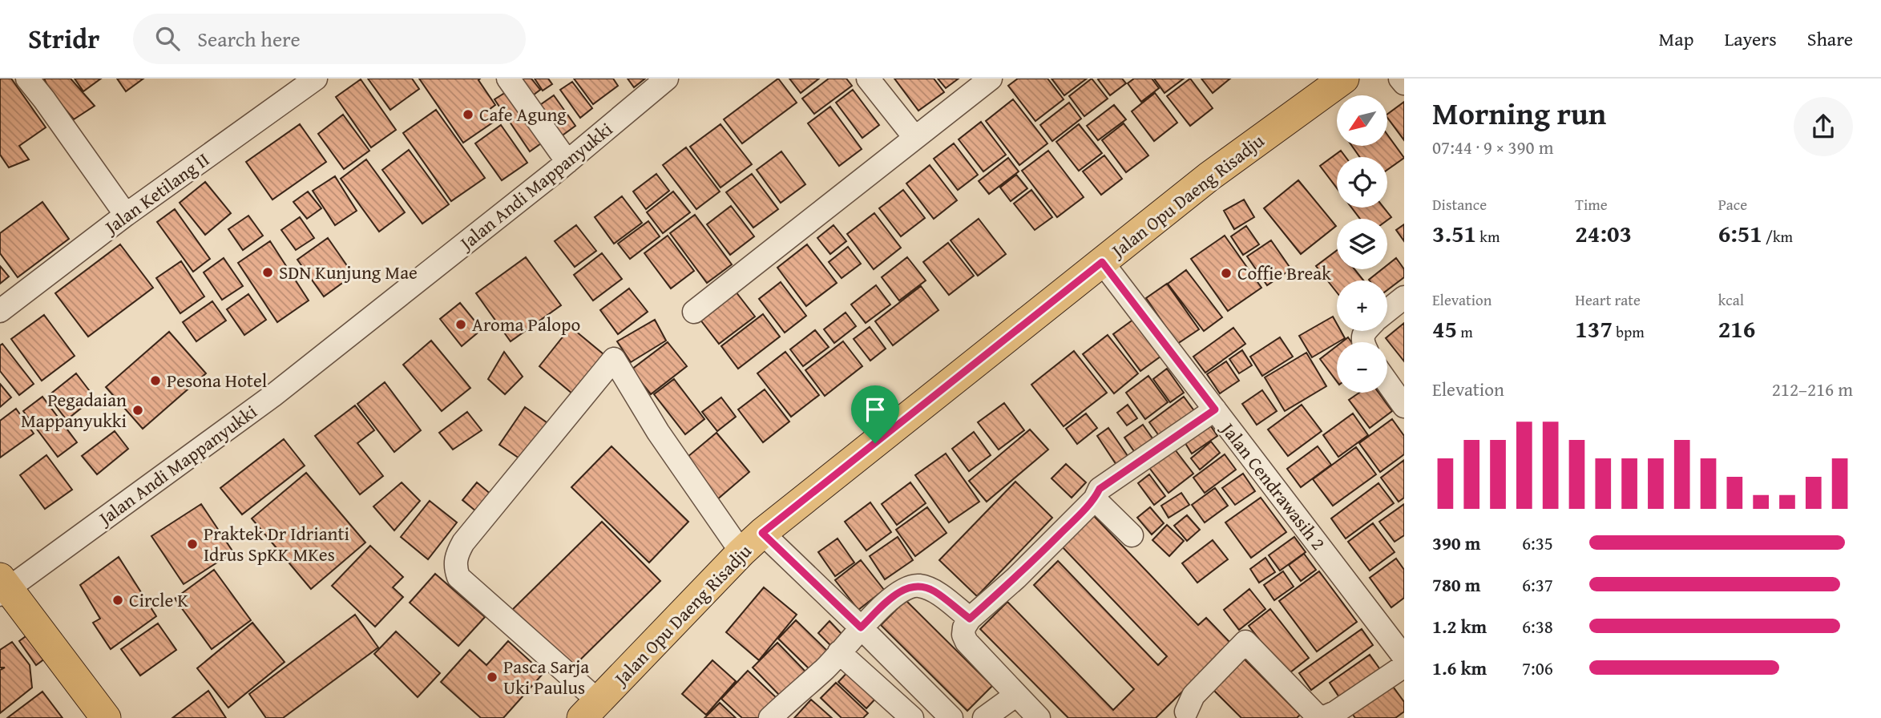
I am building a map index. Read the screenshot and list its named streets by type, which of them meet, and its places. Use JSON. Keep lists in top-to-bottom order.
{
  "streets": {
    "main road": ["Jalan Opu Daeng Risadju"],
    "street": ["Jalan Andi Mappanyukki", "Jalan Ketilang II", "Jalan Cendrawasih 2"]
  },
  "crossings": [
    ["Jalan Opu Daeng Risadju", "Jalan Cendrawasih 2"]
  ],
  "places": [
    "Cafe Agung",
    "SDN Kunjung Mae",
    "Coffie Break",
    "Aroma Palopo",
    "Pesona Hotel",
    "Pegadaian Mappanyukki",
    "Praktek Dr Idrianti Idrus SpKK MKes",
    "Circle K",
    "Pasca Sarja Uki Paulus"
  ],
  "north": "bottom left",
  "page": {
    "header": "Stridr",
    "search": "Search here",
    "nav": ["Map", "Layers", "Share"],
    "heading": ["Morning run", "07:44 · 9 × 390 m"],
    "map_buttons": ["+", "−"],
    "stats": [
      ["Distance", "3.51 km"],
      ["Time", "24:03"],
      ["Pace", "6:51 /km"],
      ["Elevation", "45 m"],
      ["Heart rate", "137 bpm"],
      ["kcal", "216"]
    ],
    "chart": ["Elevation", "212–216 m"],
    "list": [
      {
        "name": "390 m",
        "note": "6:35"
      },
      {
        "name": "780 m",
        "note": "6:37"
      },
      {
        "name": "1.2 km",
        "note": "6:38"
      },
      {
        "name": "1.6 km",
        "note": "7:06"
      }
    ]
  }
}
